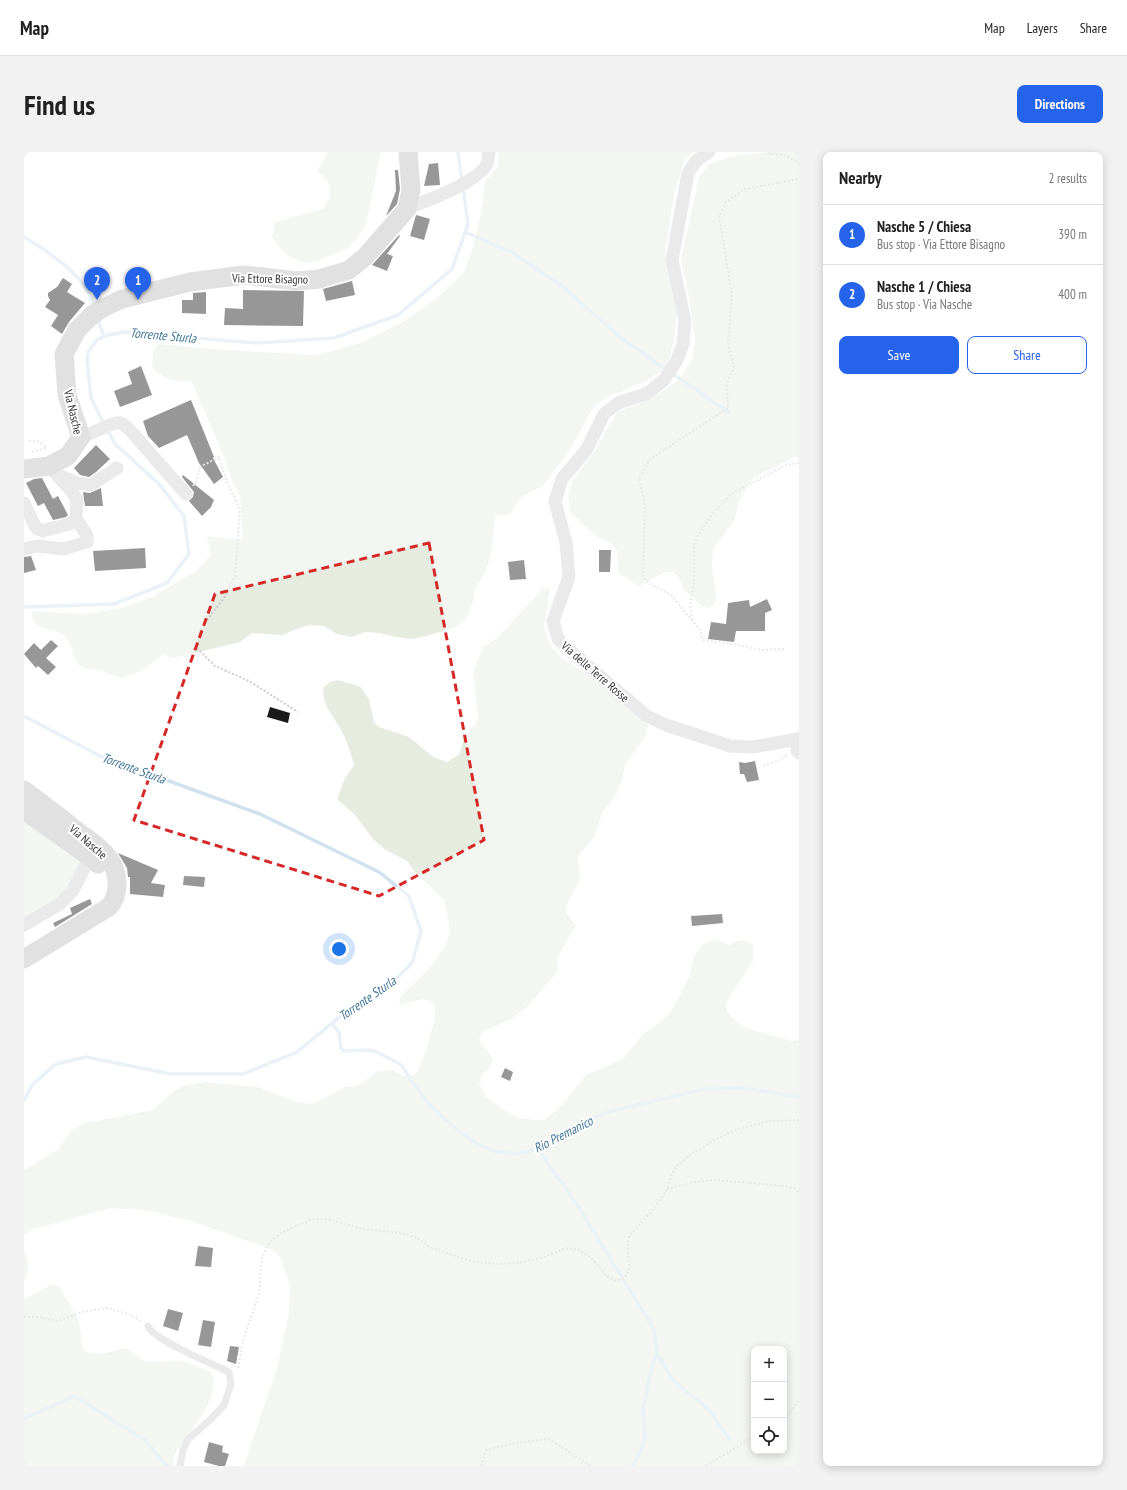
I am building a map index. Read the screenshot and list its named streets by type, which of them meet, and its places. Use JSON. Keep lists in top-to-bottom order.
{
  "streets": {
    "street": ["Via Ettore Bisagno", "Via Nasche", "Via delle Terre Rosse"]
  },
  "crossings": [
    ["Via Ettore Bisagno", "Via Nasche"]
  ],
  "water": ["Torrente Sturla", "Rio Premanico"],
  "page": {
    "header": "Map",
    "nav": ["Map", "Layers", "Share"],
    "buttons": [
      "Directions",
      ["Save", "Share"]
    ],
    "title": "Find us",
    "heading": ["Nearby", "2 results"],
    "list": [
      {
        "mark": "1",
        "name": "Nasche 5 / Chiesa",
        "note": "Bus stop · Via Ettore Bisagno",
        "value": "390 m"
      },
      {
        "mark": "2",
        "name": "Nasche 1 / Chiesa",
        "note": "Bus stop · Via Nasche",
        "value": "400 m"
      }
    ],
    "pins": ["1", "2"],
    "map_buttons": ["+", "−"]
  }
}
